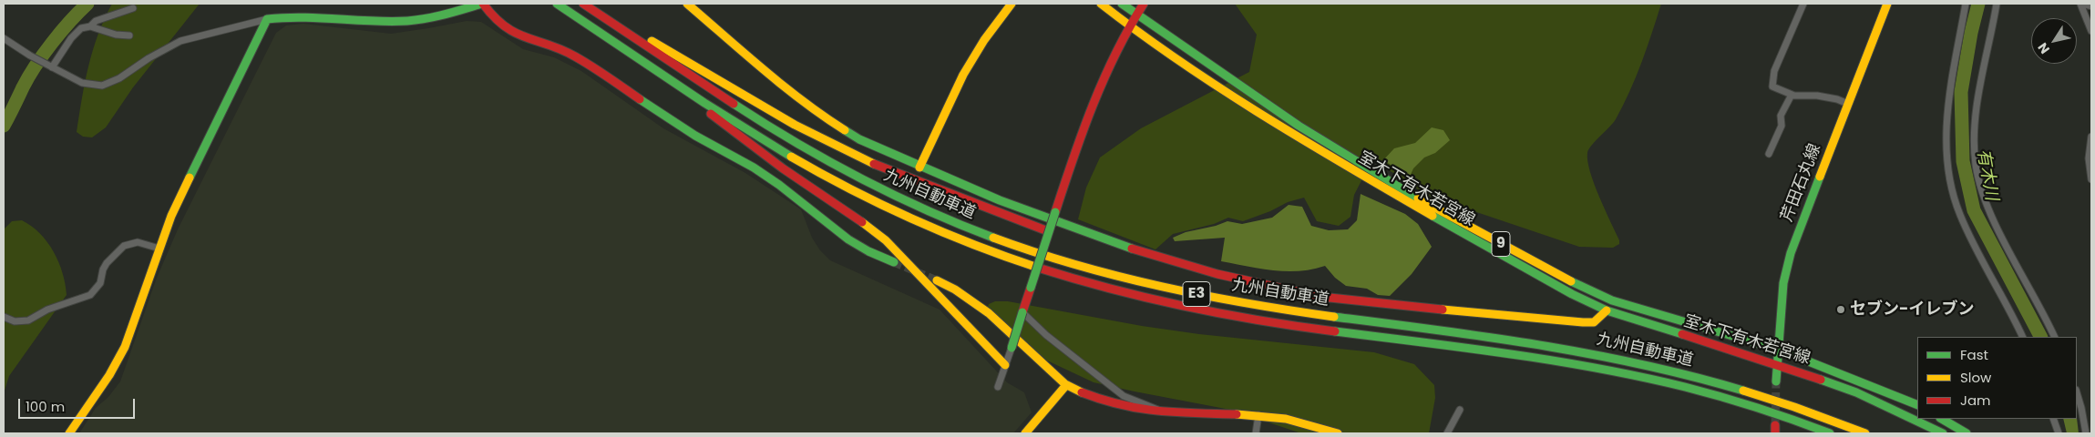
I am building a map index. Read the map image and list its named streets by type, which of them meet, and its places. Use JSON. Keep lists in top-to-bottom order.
{
  "streets": {
    "main road": [
      "芹田石丸線",
      "室木下有木若宮線",
      "九州自動車道",
      "9",
      "E3"
    ]
  },
  "crossings": [
    ["芹田石丸線", "室木下有木若宮線"]
  ],
  "water": ["有木川"],
  "places": ["セブン-イレブン"],
  "legend": ["Fast", "Slow", "Jam"],
  "scale_bar": "100 m",
  "north": "bottom left"
}
